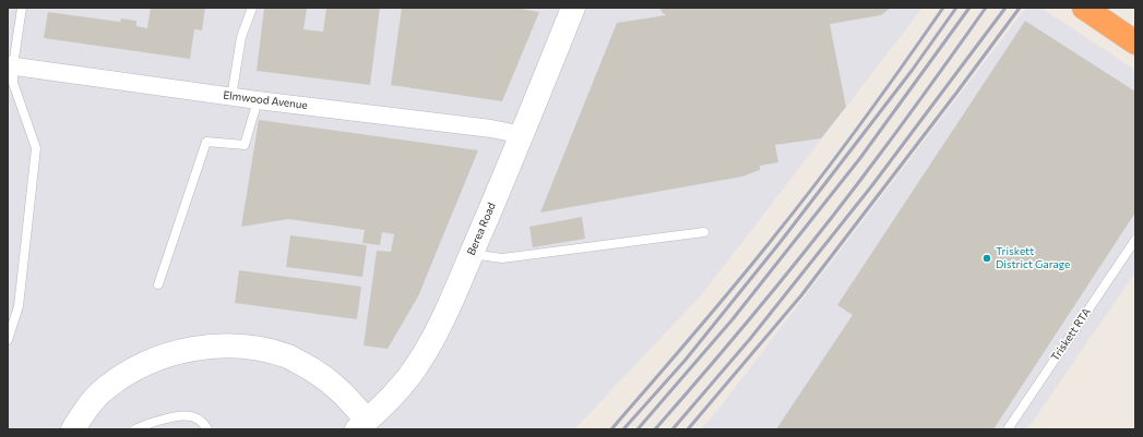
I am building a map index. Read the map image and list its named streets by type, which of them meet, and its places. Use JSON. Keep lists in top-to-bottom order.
{
  "streets": {
    "main road": ["Berea Road"],
    "street": ["Elmwood Avenue"],
    "lane": ["Triskett RTA"]
  },
  "crossings": [
    ["Elmwood Avenue", "Berea Road"]
  ],
  "places": ["Triskett District Garage"]
}
